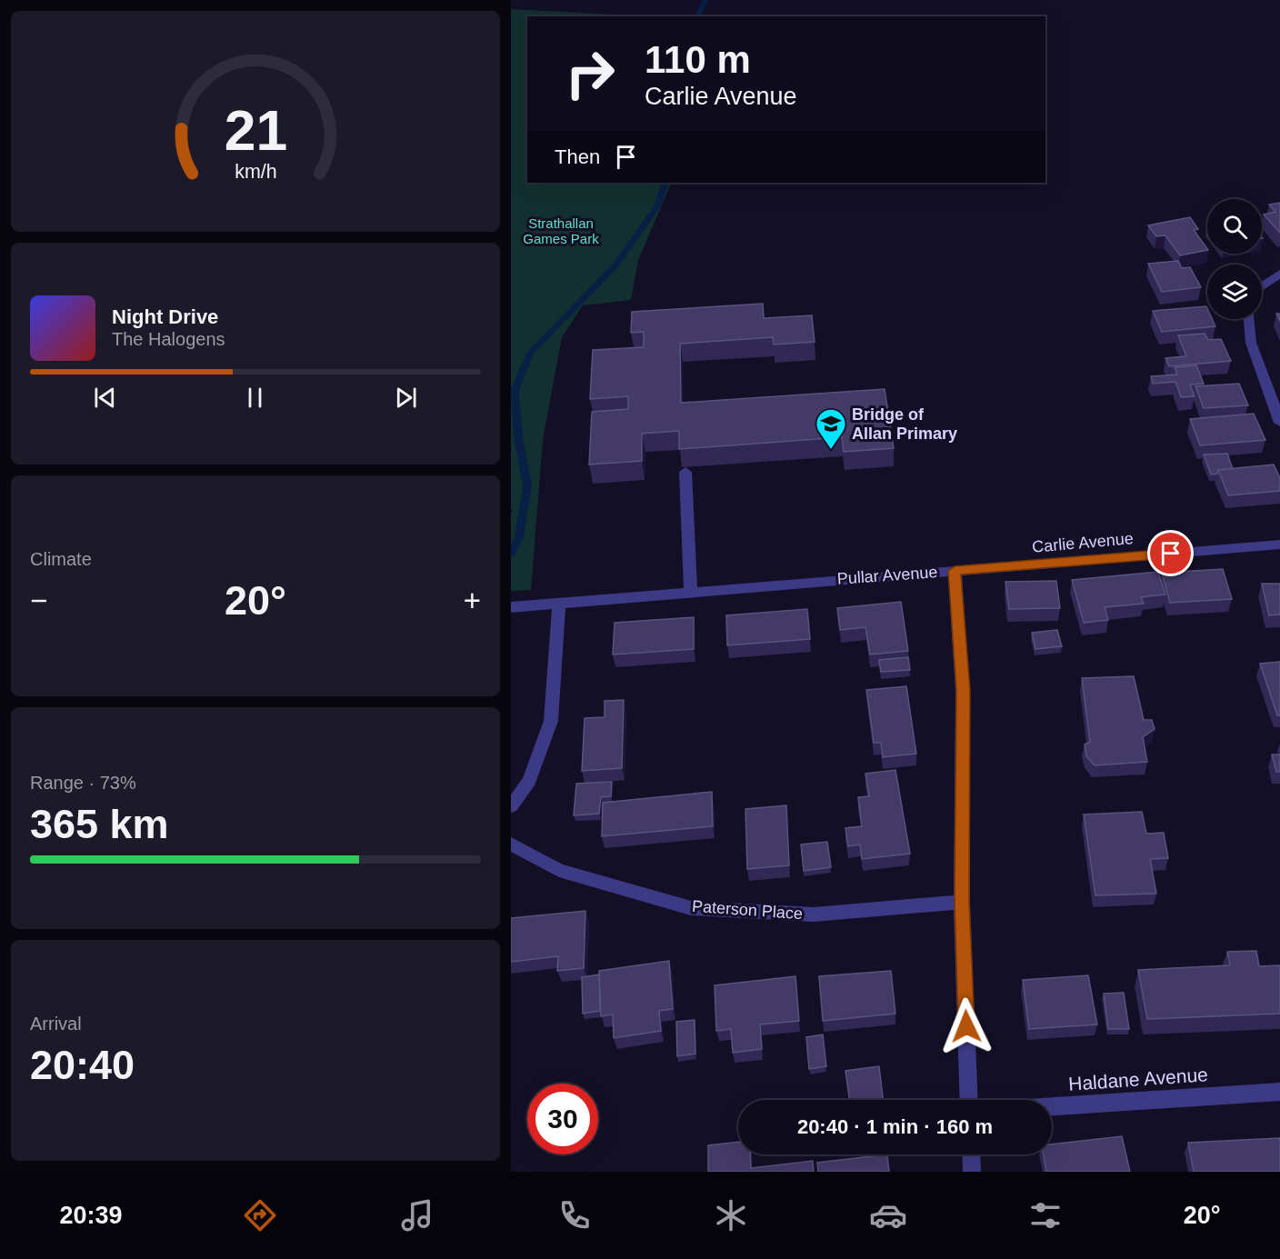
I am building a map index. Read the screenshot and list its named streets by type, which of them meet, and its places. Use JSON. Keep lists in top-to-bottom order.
{
  "streets": {
    "street": [
      "Carlie Avenue",
      "Pullar Avenue",
      "Paterson Place",
      "Haldane Avenue"
    ]
  },
  "crossings": [
    ["Carlie Avenue", "Pullar Avenue"],
    ["Pullar Avenue", "Paterson Place"]
  ],
  "parks": ["Strathallan Games Park"],
  "places": {
    "school or university": ["Bridge of Allan Primary"]
  },
  "page": {
    "turn": ["110 m", "Carlie Avenue"],
    "then": "Then",
    "song": ["Night Drive", "The Halogens"],
    "tile": [
      "Climate",
      ["Range · 73%", "365 km"],
      ["Arrival", "20:40"]
    ],
    "heat": ["−", "20°", "+"],
    "limit": "30",
    "trip": "20:40 · 1 min · 160 m",
    "tabs": ["20:39", "20°"],
    "gauge": ["21", "km/h"]
  }
}
